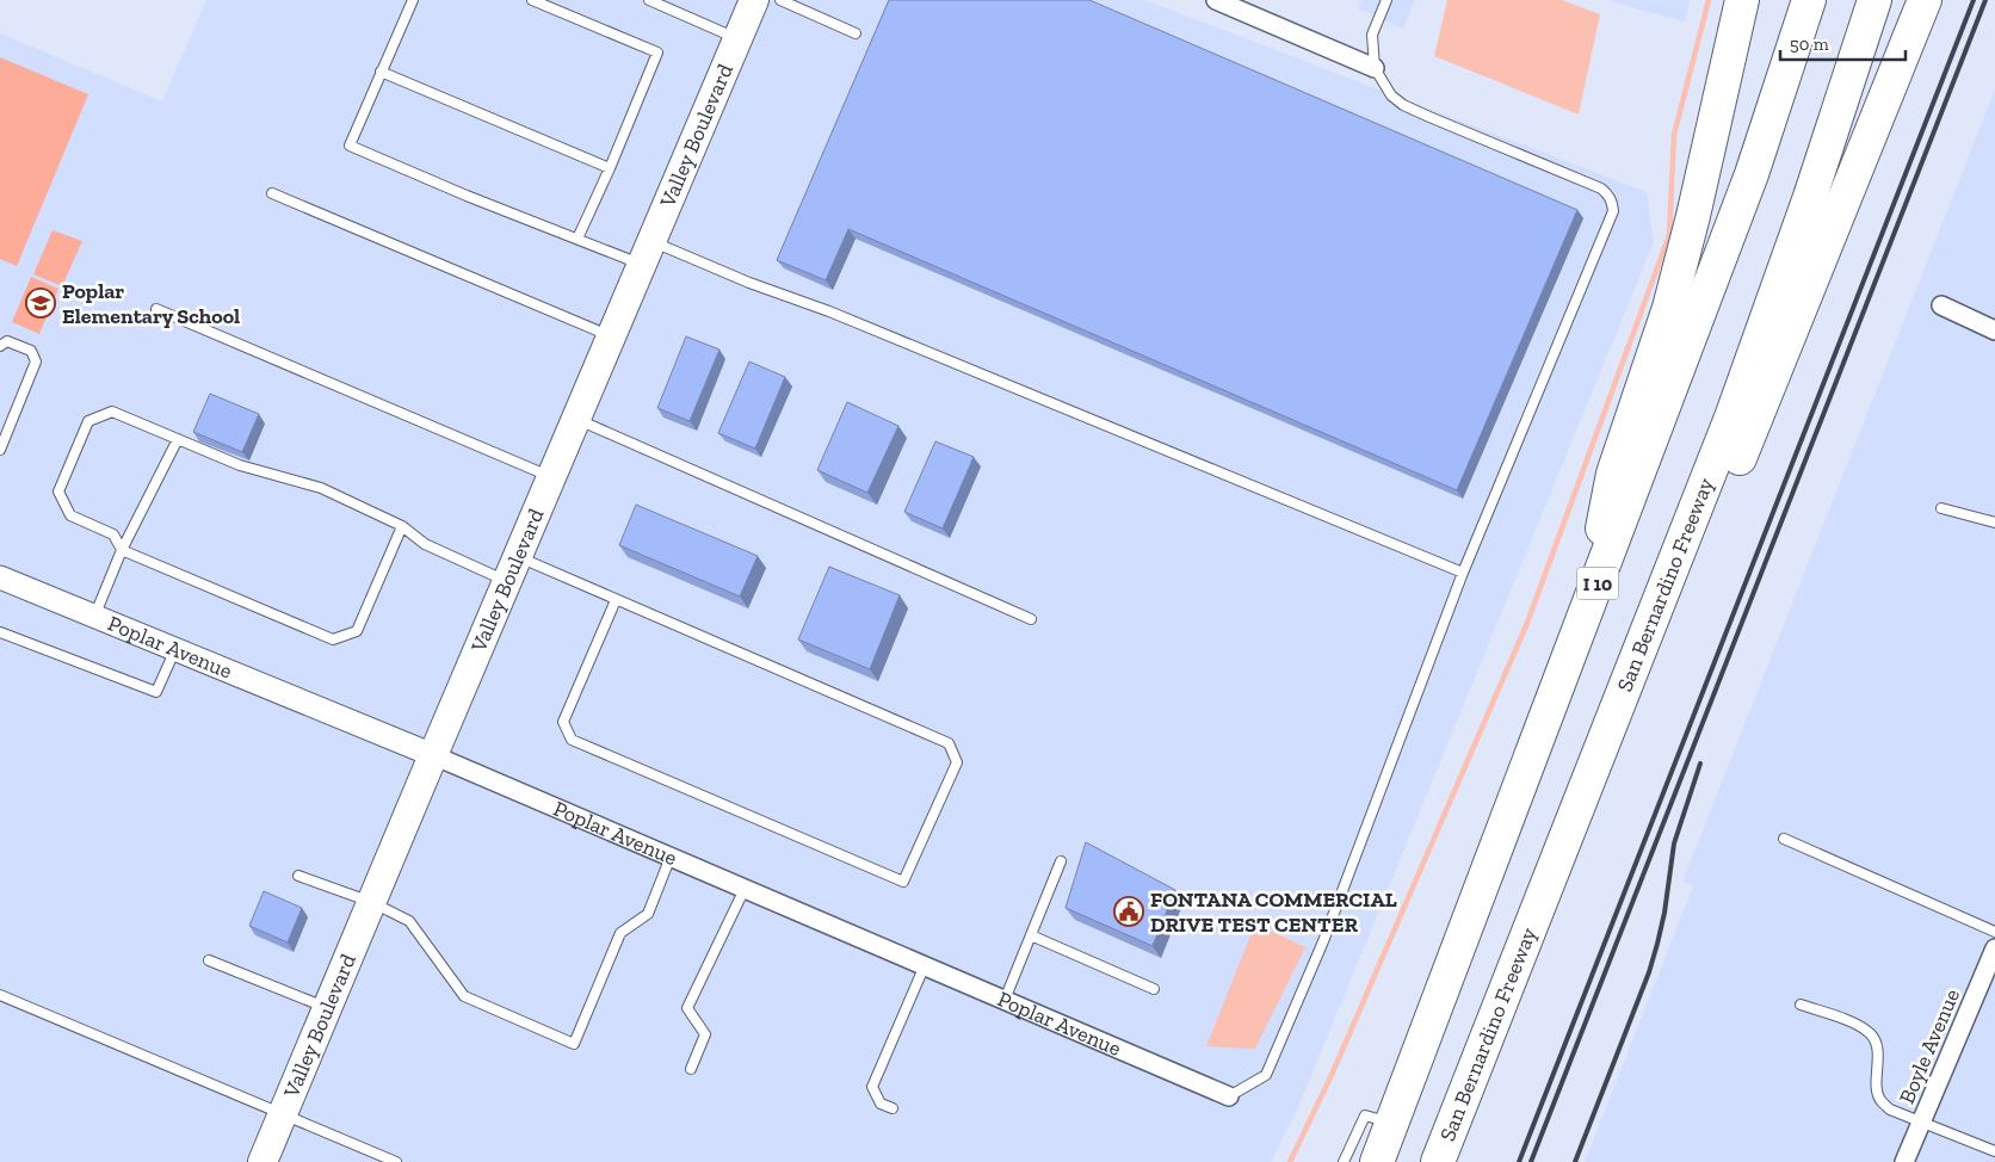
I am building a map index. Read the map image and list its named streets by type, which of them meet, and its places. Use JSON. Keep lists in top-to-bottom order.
{
  "streets": {
    "highway": ["I 10", "San Bernardino Freeway"],
    "main road": ["Valley Boulevard"],
    "street": ["Poplar Avenue", "Boyle Avenue"]
  },
  "crossings": [
    ["Valley Boulevard", "Poplar Avenue"]
  ],
  "places": {
    "school or university": ["Poplar Elementary School"],
    "public building": ["FONTANA COMMERCIAL DRIVE TEST CENTER"]
  },
  "scale_bar": "50 m"
}
